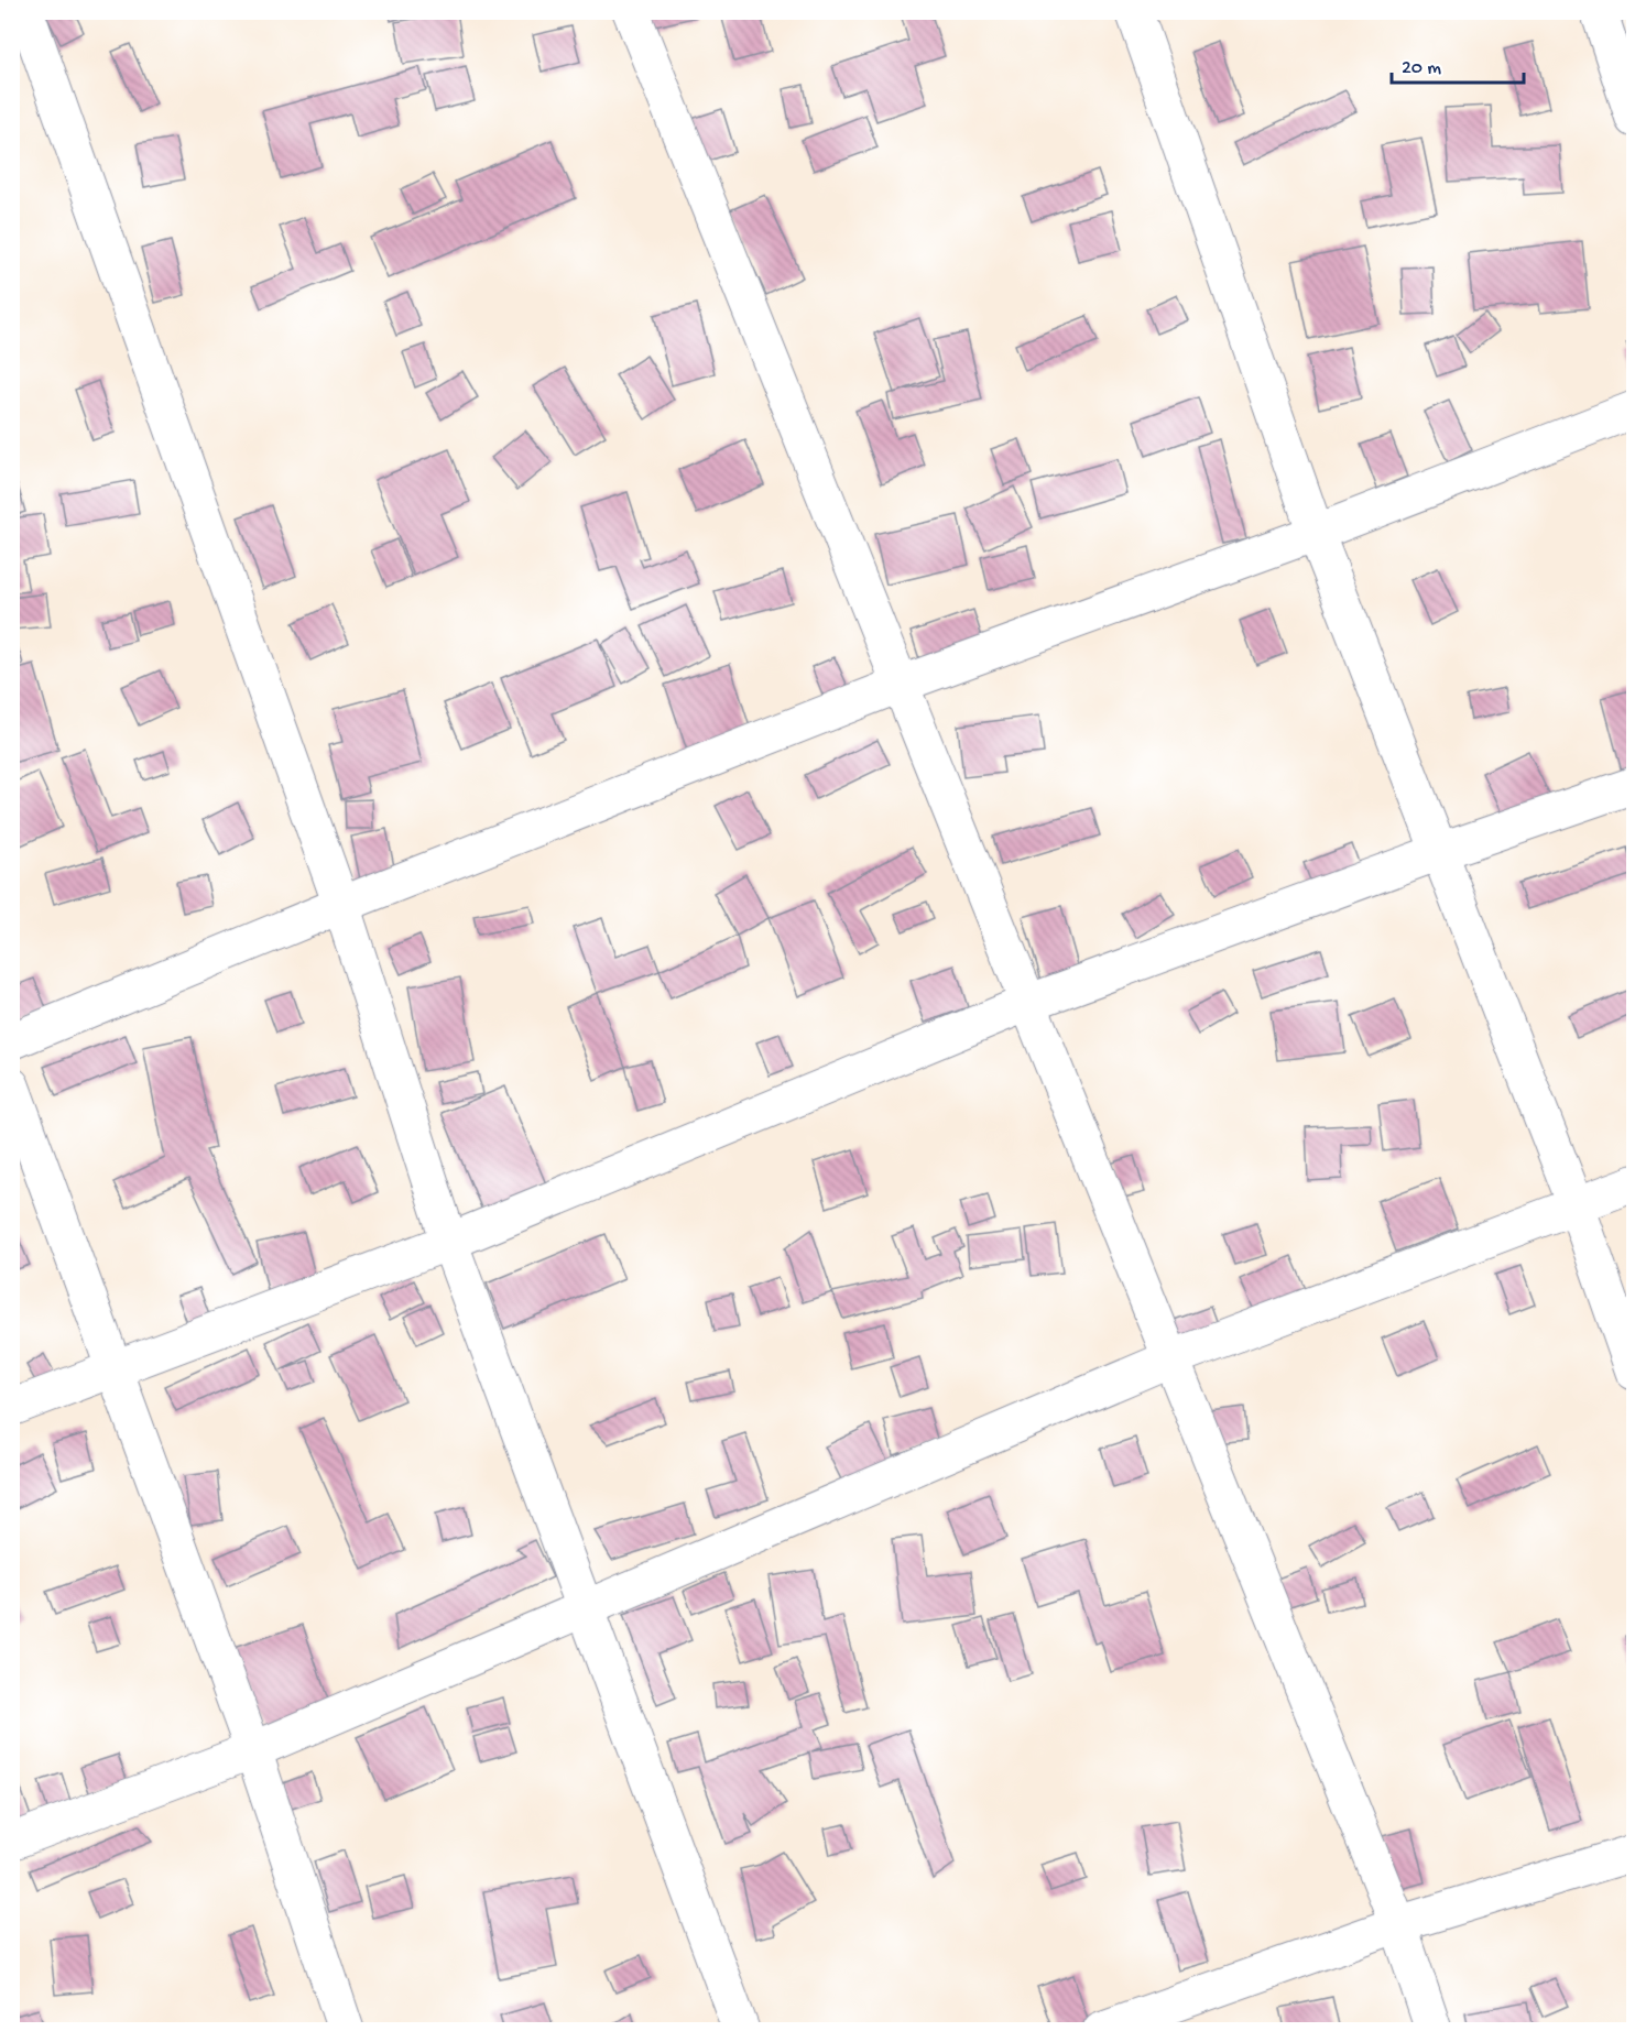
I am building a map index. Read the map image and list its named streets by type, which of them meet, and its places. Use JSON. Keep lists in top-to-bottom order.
{
  "scale_bar": "20 m"
}
